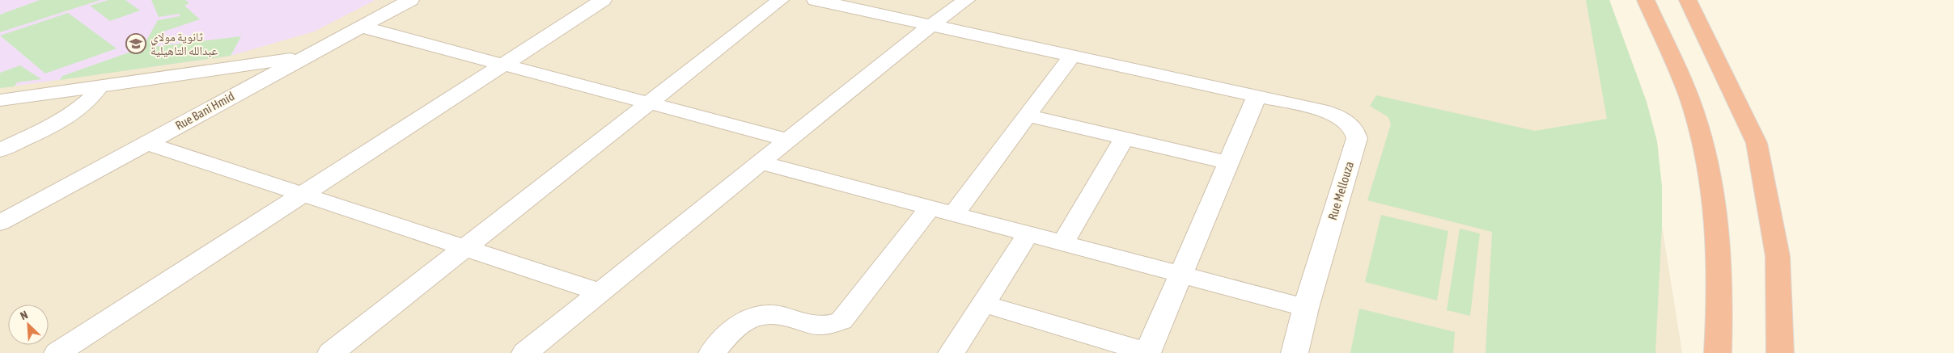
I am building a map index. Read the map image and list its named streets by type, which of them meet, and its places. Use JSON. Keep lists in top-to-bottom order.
{
  "streets": {
    "street": ["Rue Bani Hmid", "Rue Mellouza"]
  },
  "places": {
    "school or university": ["ثانوية مولاي عبدالله التاهيلية"]
  },
  "north": "top left"
}
